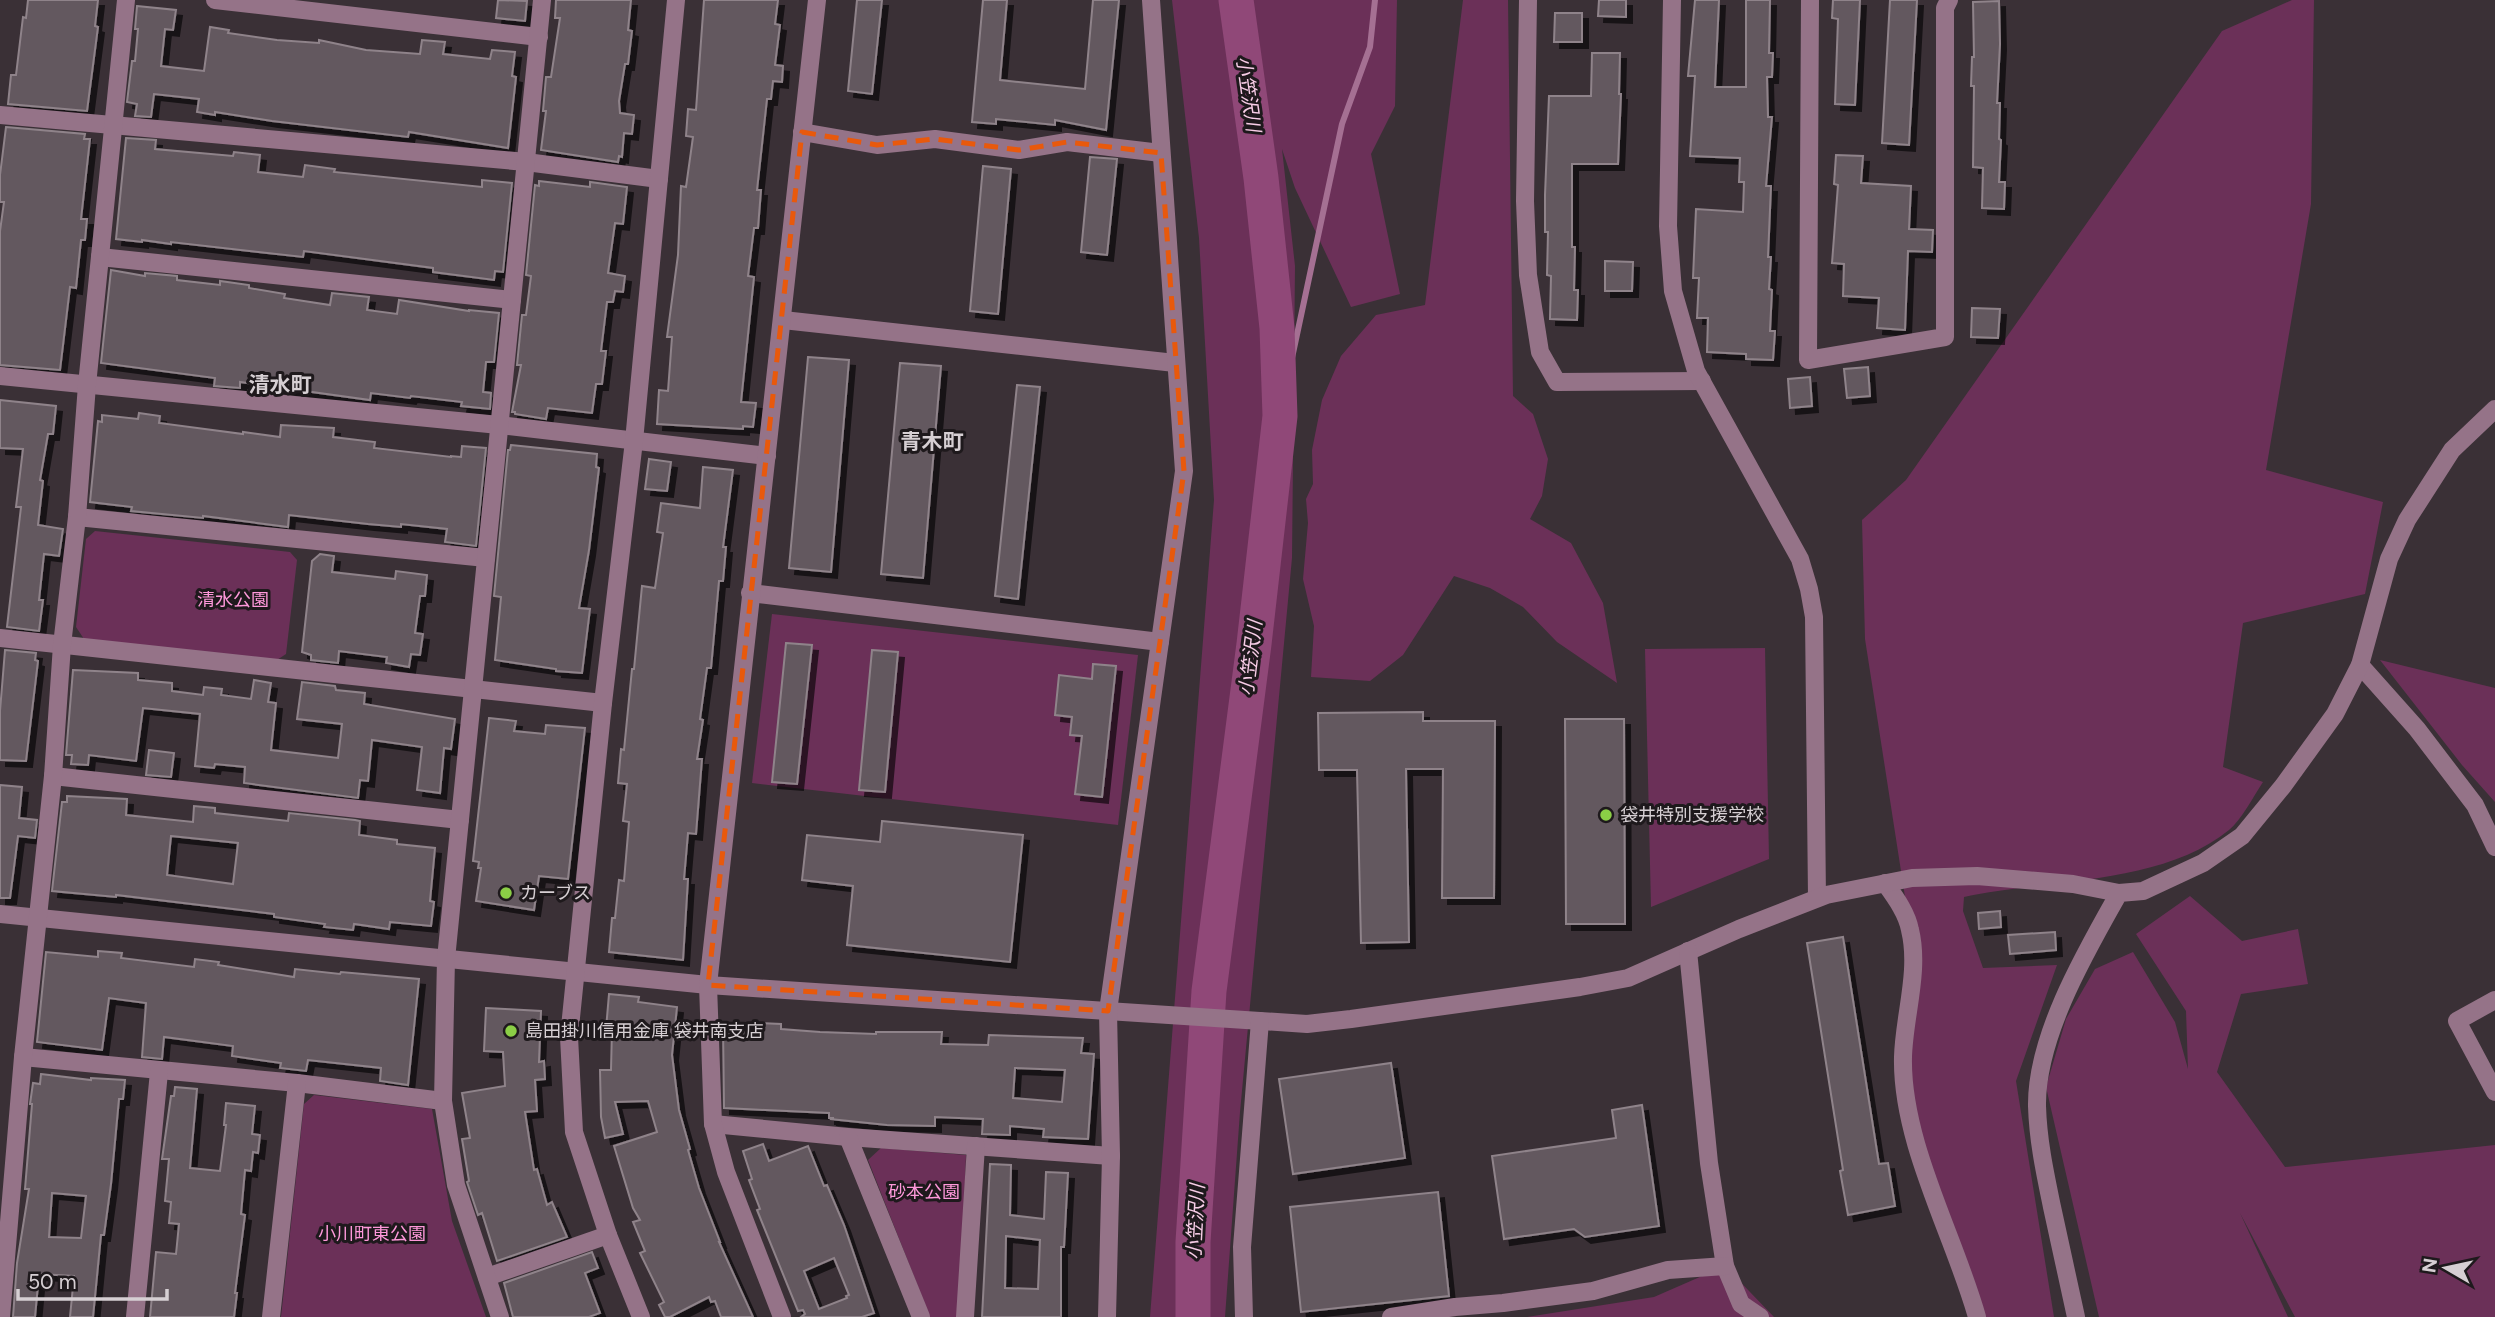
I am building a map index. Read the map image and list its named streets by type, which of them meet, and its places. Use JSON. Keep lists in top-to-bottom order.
{
  "districts": ["清水町", "青木町"],
  "water": ["小笠沢川"],
  "parks": ["清水公園", "砂本公園", "小川町東公園"],
  "places": ["袋井特別支援学校", "カーブス", "島田掛川信用金庫 袋井南支店"],
  "scale_bar": "50 m",
  "north": "left"
}
